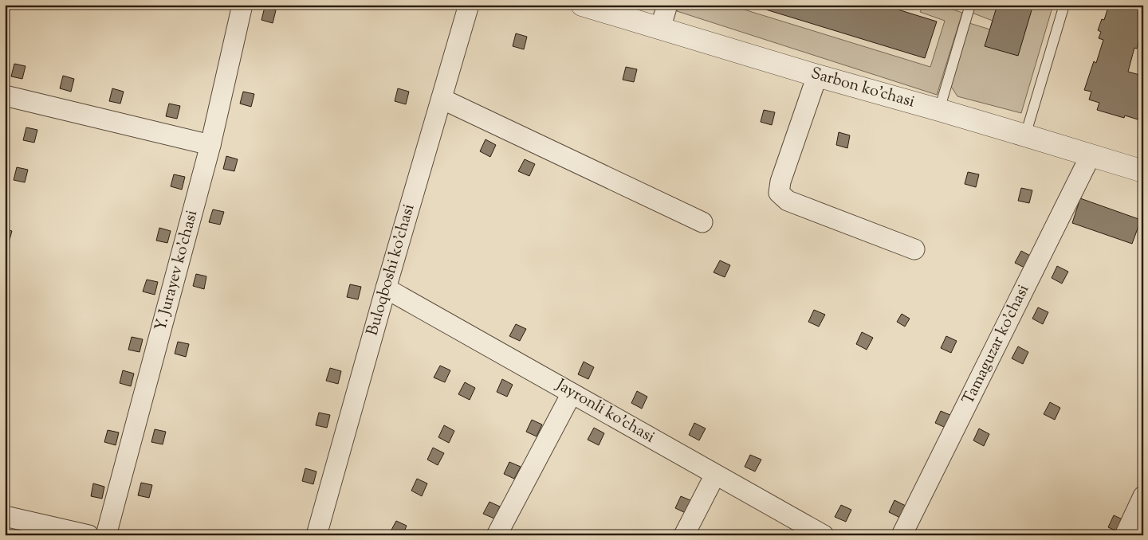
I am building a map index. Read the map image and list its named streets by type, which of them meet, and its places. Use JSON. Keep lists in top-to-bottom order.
{
  "streets": {
    "street": [
      "Sarbon ko'chasi",
      "Buloqboshi ko'chasi",
      "Y. Jurayev ko'chasi",
      "Tamaguzar ko'chasi",
      "Jayronli ko'chasi"
    ]
  },
  "crossings": [
    ["Sarbon ko'chasi", "Tamaguzar ko'chasi"],
    ["Buloqboshi ko'chasi", "Jayronli ko'chasi"]
  ]
}
